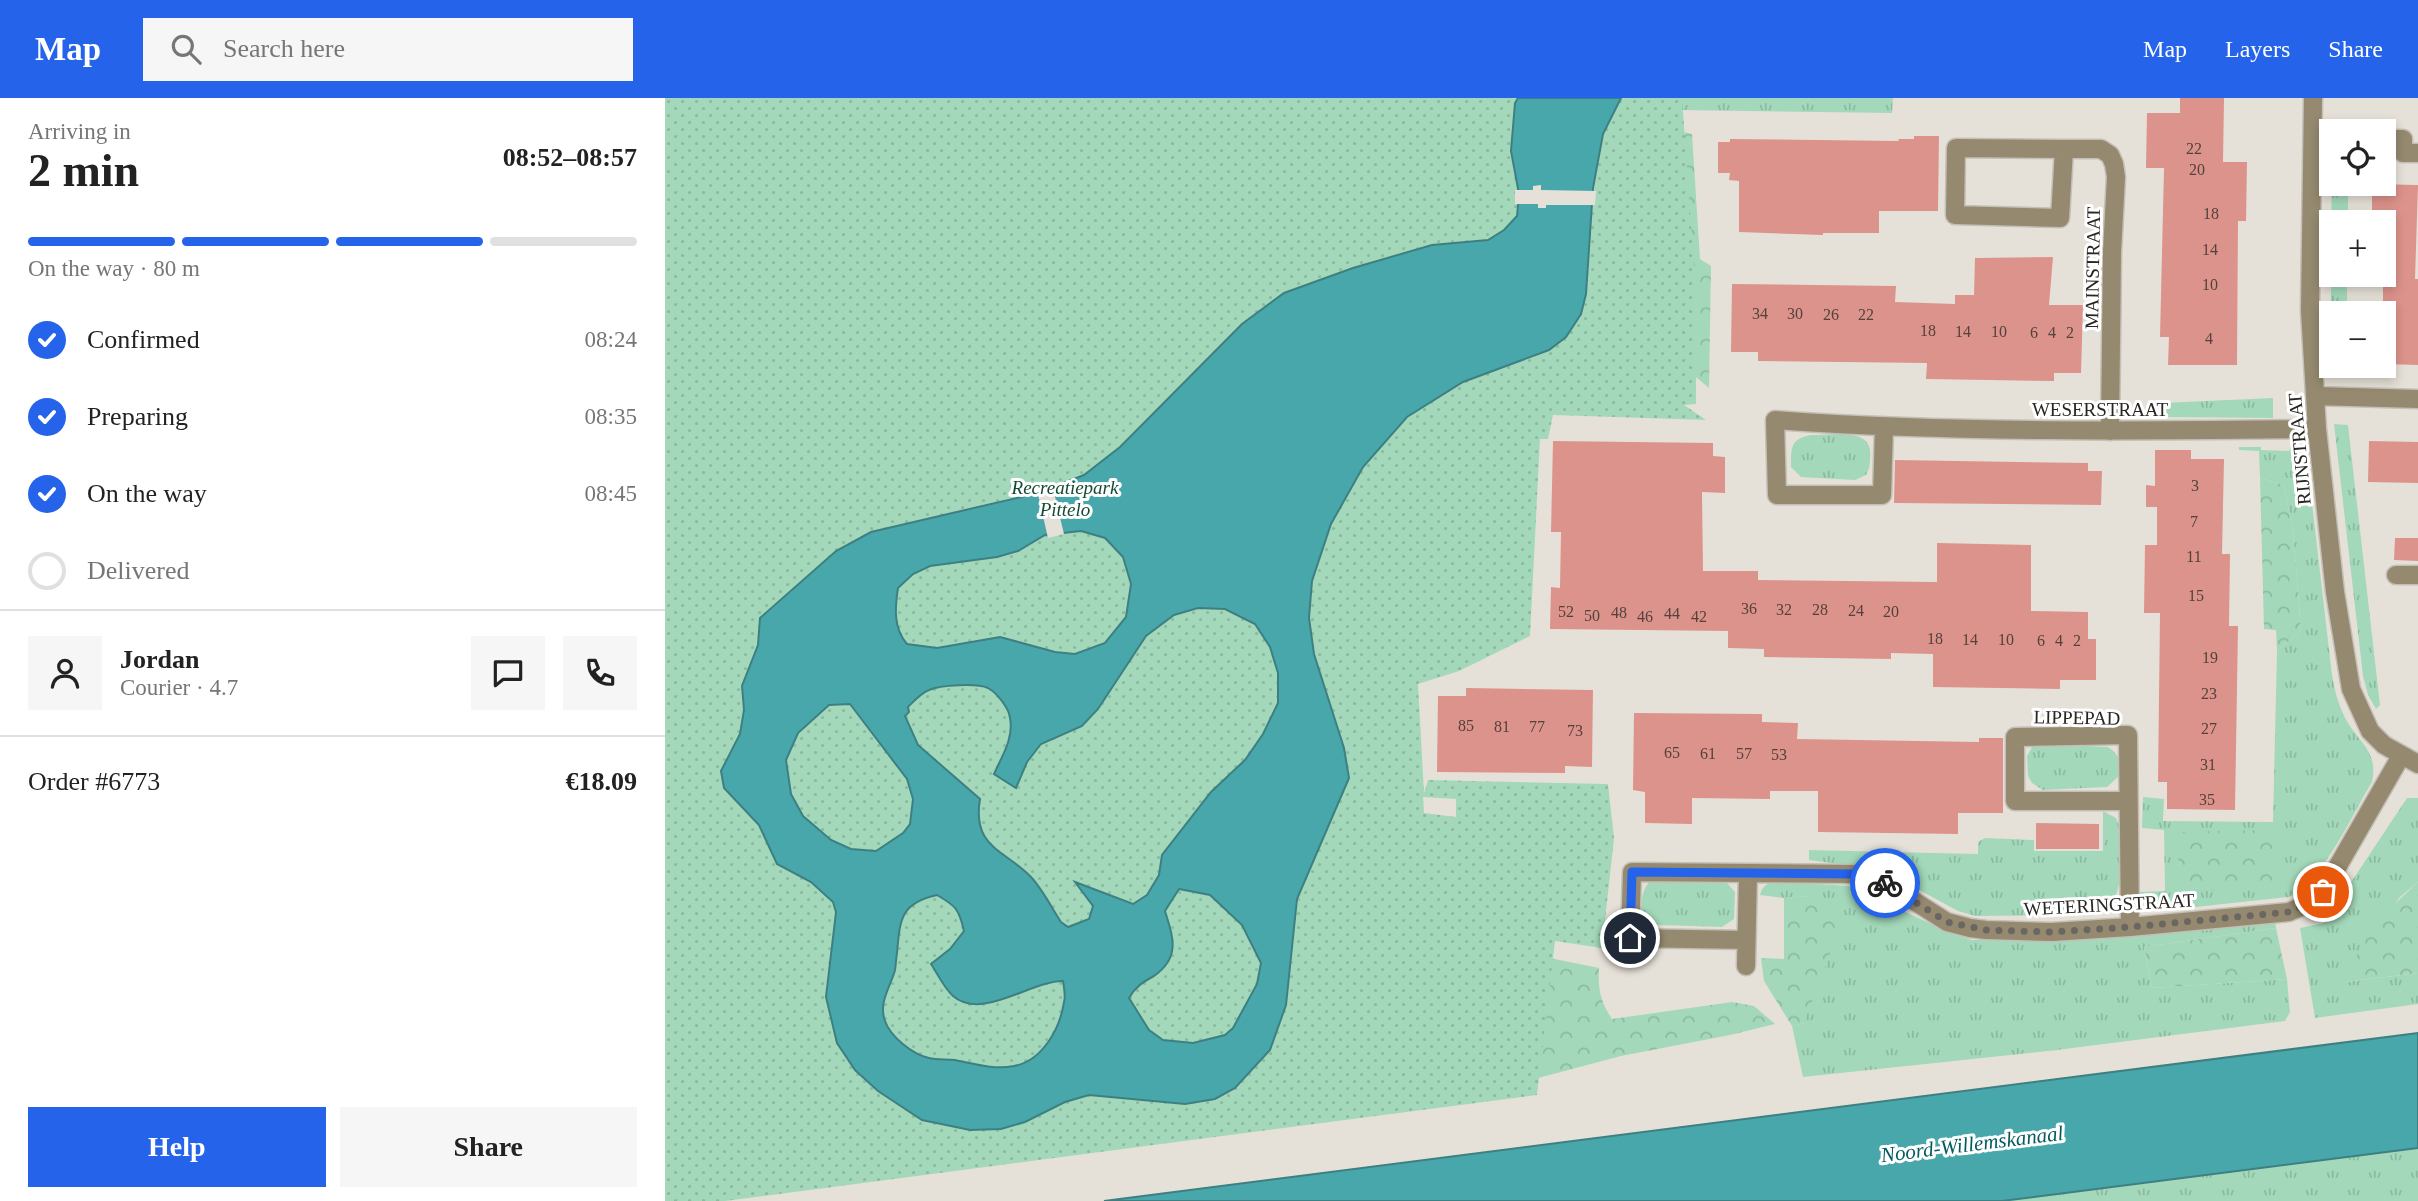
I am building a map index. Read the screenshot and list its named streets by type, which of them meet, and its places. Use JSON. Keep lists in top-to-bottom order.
{
  "streets": {
    "street": [
      "MAINSTRAAT",
      "WESERSTRAAT",
      "RIJNSTRAAT",
      "LIPPEPAD",
      "WETERINGSTRAAT"
    ]
  },
  "crossings": [
    ["MAINSTRAAT", "WESERSTRAAT"],
    ["WESERSTRAAT", "RIJNSTRAAT"],
    ["RIJNSTRAAT", "WETERINGSTRAAT"],
    ["LIPPEPAD", "WETERINGSTRAAT"]
  ],
  "water": ["Noord-Willemskanaal"],
  "parks": ["Recreatiepark Pittelo"],
  "house_numbers": [
    "22",
    "20",
    "18",
    "14",
    "10",
    "34",
    "30",
    "26",
    "22",
    "18",
    "14",
    "10",
    "6",
    "4",
    "2",
    "4",
    "3",
    "7",
    "11",
    "15",
    "36",
    "32",
    "28",
    "24",
    "52",
    "20",
    "48",
    "44",
    "50",
    "46",
    "42",
    "18",
    "14",
    "10",
    "6",
    "4",
    "2",
    "19",
    "23",
    "85",
    "81",
    "77",
    "27",
    "73",
    "65",
    "61",
    "57",
    "53",
    "31",
    "35"
  ],
  "page": {
    "header": "Map",
    "search": "Search here",
    "nav": ["Map", "Layers", "Share"],
    "heading": ["2 min", "Arriving in", "08:52–08:57"],
    "panel": [
      "Jordan",
      "Courier · 4.7",
      "Order #6773",
      "€18.09"
    ],
    "map_buttons": ["+", "−"],
    "bar": "On the way · 80 m",
    "list": [
      ["Confirmed", "08:24"],
      ["Preparing", "08:35"],
      ["On the way", "08:45"],
      "Delivered"
    ],
    "buttons": ["Help", "Share"]
  }
}
